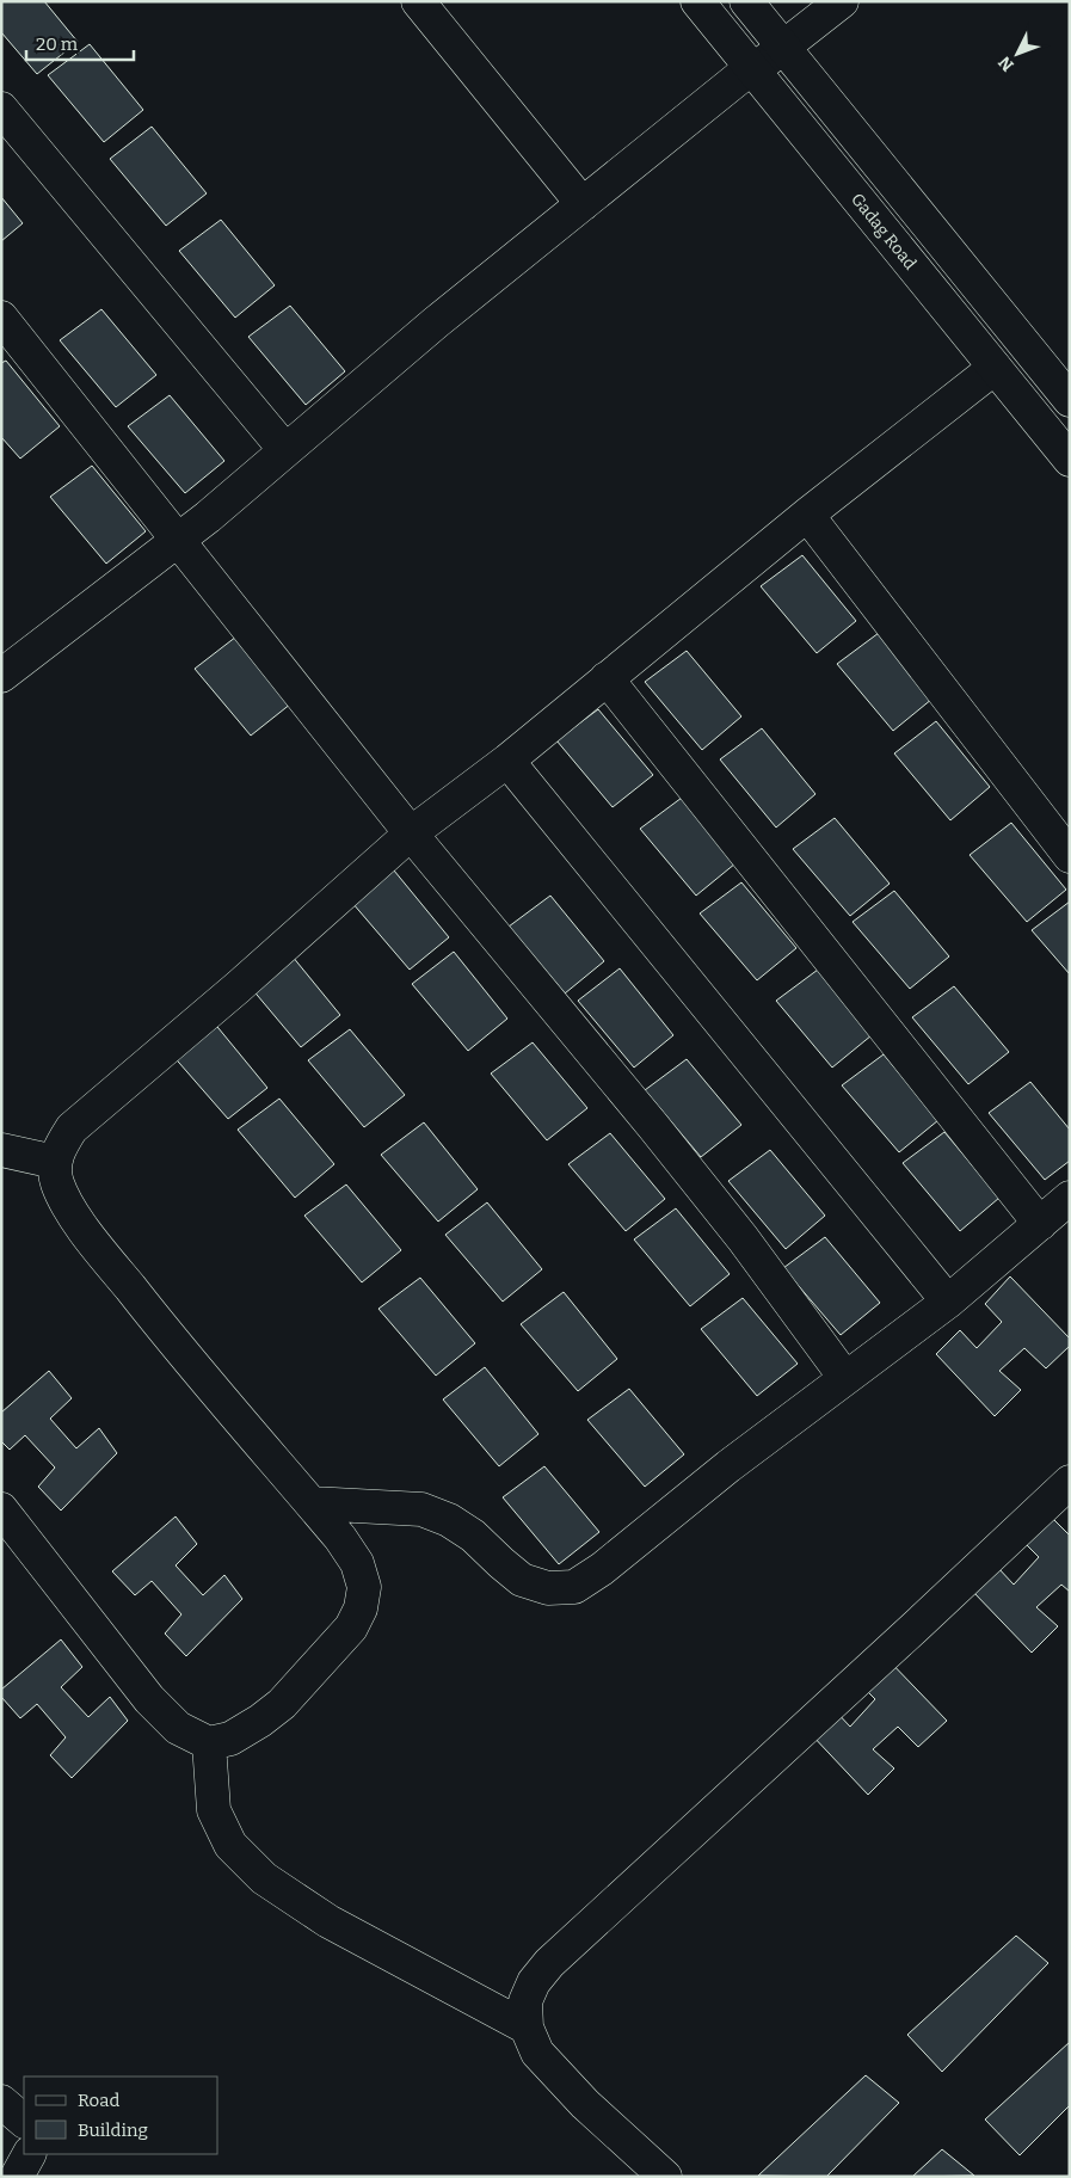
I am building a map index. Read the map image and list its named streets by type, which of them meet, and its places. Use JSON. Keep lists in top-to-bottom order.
{
  "streets": {
    "main road": ["Gadag Road"]
  },
  "legend": ["Road", "Building"],
  "scale_bar": "20 m",
  "north": "bottom left"
}
